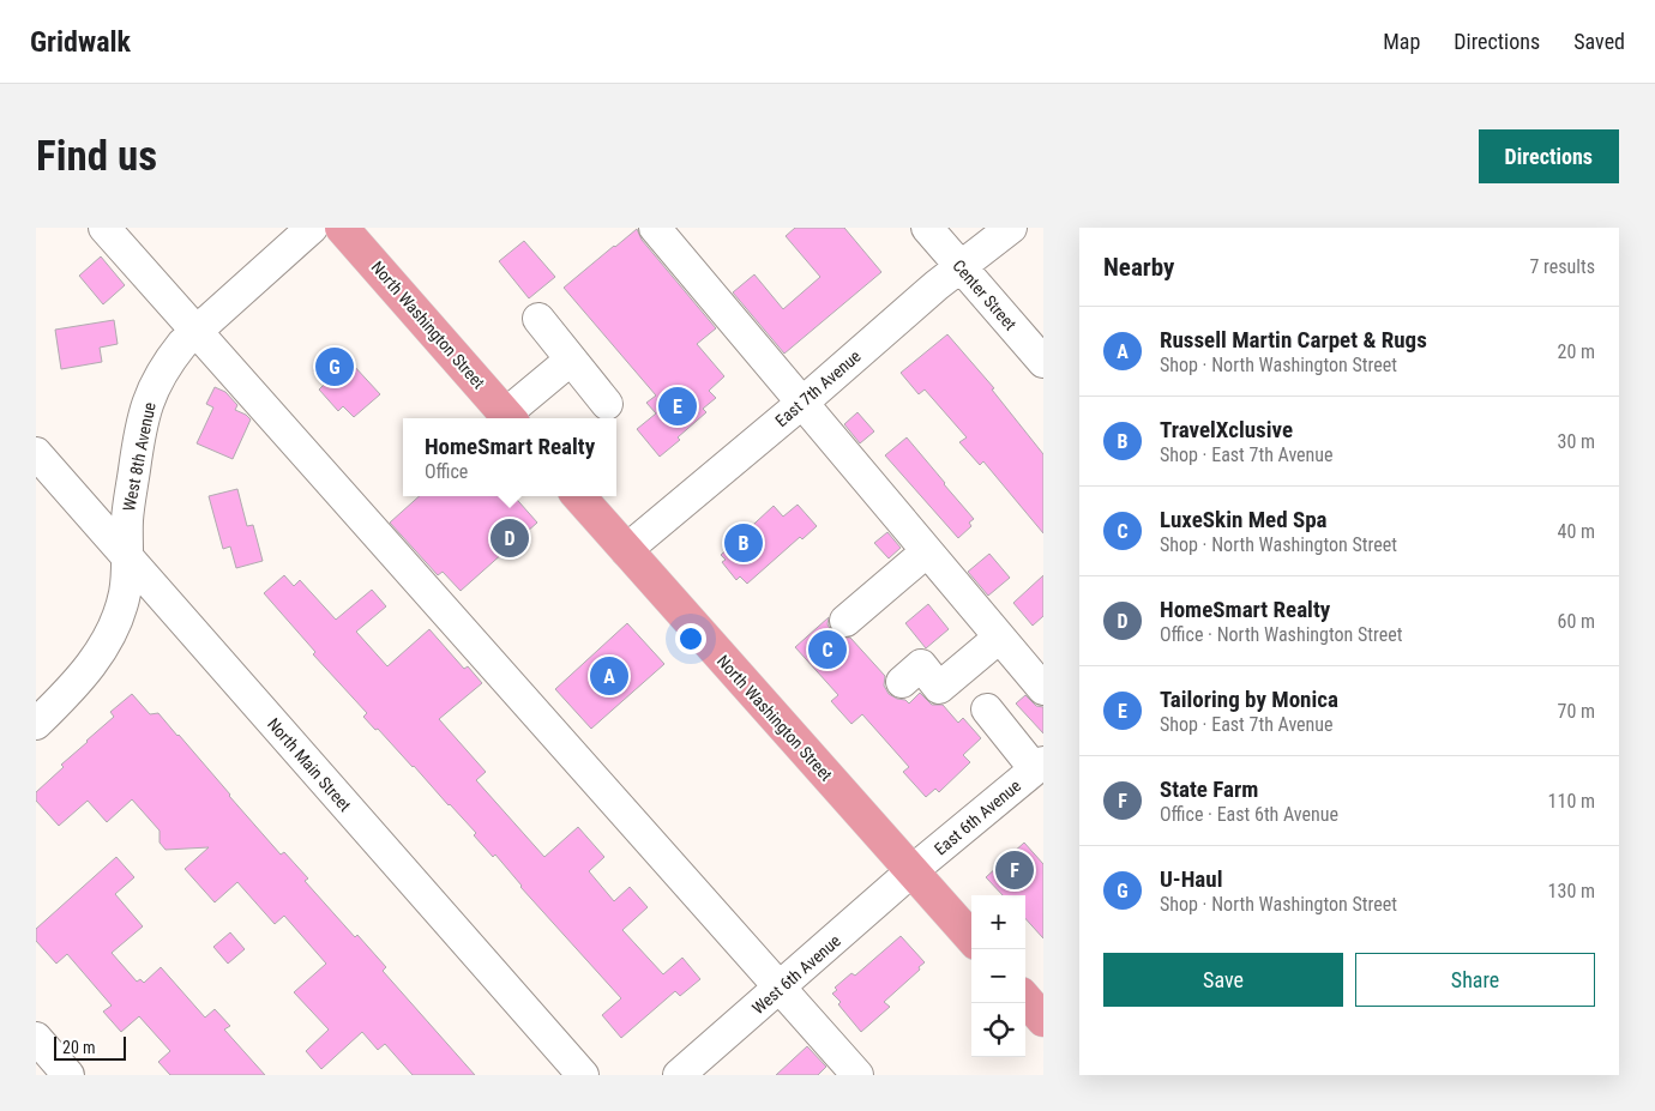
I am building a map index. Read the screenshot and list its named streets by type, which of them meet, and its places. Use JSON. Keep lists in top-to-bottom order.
{
  "streets": {
    "main road": ["North Washington Street"],
    "street": [
      "Center Street",
      "East 7th Avenue",
      "West 8th Avenue",
      "North Main Street",
      "East 6th Avenue",
      "West 6th Avenue"
    ]
  },
  "crossings": [
    ["Center Street", "East 7th Avenue"],
    ["North Washington Street", "East 7th Avenue"],
    ["North Washington Street", "East 6th Avenue"],
    ["North Washington Street", "West 6th Avenue"],
    ["West 8th Avenue", "North Main Street"],
    ["East 6th Avenue", "West 6th Avenue"]
  ],
  "scale_bar": "20 m",
  "page": {
    "header": "Gridwalk",
    "nav": ["Map", "Directions", "Saved"],
    "buttons": [
      "Directions",
      ["Save", "Share"]
    ],
    "title": "Find us",
    "heading": ["Nearby", "7 results"],
    "list": [
      {
        "mark": "A",
        "name": "Russell Martin Carpet & Rugs",
        "note": "Shop · North Washington Street",
        "value": "20 m"
      },
      {
        "mark": "B",
        "name": "TravelXclusive",
        "note": "Shop · East 7th Avenue",
        "value": "30 m"
      },
      {
        "mark": "C",
        "name": "LuxeSkin Med Spa",
        "note": "Shop · North Washington Street",
        "value": "40 m"
      },
      {
        "mark": "D",
        "name": "HomeSmart Realty",
        "note": "Office · North Washington Street",
        "value": "60 m"
      },
      {
        "mark": "E",
        "name": "Tailoring by Monica",
        "note": "Shop · East 7th Avenue",
        "value": "70 m"
      },
      {
        "mark": "F",
        "name": "State Farm",
        "note": "Office · East 6th Avenue",
        "value": "110 m"
      },
      {
        "mark": "G",
        "name": "U-Haul",
        "note": "Shop · North Washington Street",
        "value": "130 m"
      }
    ],
    "pins": [
      "G",
      "E",
      "D",
      "B",
      "C",
      "A",
      "F"
    ],
    "popup": ["HomeSmart Realty", "Office"],
    "map_buttons": ["+", "−"],
    "scale": "20 m"
  }
}
